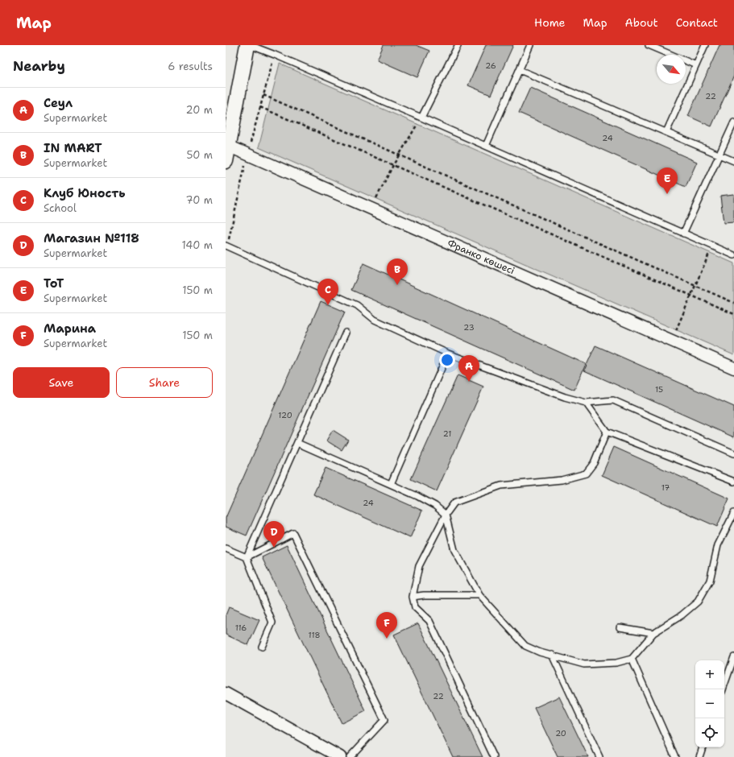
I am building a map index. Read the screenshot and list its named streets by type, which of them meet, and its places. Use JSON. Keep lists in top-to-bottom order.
{
  "streets": {
    "street": ["Франко көшесі"]
  },
  "house_numbers": [
    "26",
    "22",
    "24",
    "23",
    "15",
    "120",
    "21",
    "17",
    "24",
    "116",
    "118",
    "22",
    "20"
  ],
  "north": "bottom right",
  "page": {
    "header": "Map",
    "nav": [
      "Home",
      "Map",
      "About",
      "Contact"
    ],
    "heading": ["Nearby", "6 results"],
    "list": [
      {
        "mark": "A",
        "name": "Сеул",
        "note": "Supermarket",
        "value": "20 m"
      },
      {
        "mark": "B",
        "name": "IN MART",
        "note": "Supermarket",
        "value": "50 m"
      },
      {
        "mark": "C",
        "name": "Клуб Юность",
        "note": "School",
        "value": "70 m"
      },
      {
        "mark": "D",
        "name": "Магазин №118",
        "note": "Supermarket",
        "value": "140 m"
      },
      {
        "mark": "E",
        "name": "ТоТ",
        "note": "Supermarket",
        "value": "150 m"
      },
      {
        "mark": "F",
        "name": "Марина",
        "note": "Supermarket",
        "value": "150 m"
      }
    ],
    "pins": [
      "E",
      "B",
      "C",
      "A",
      "D",
      "F"
    ],
    "buttons": ["Save", "Share"],
    "map_buttons": ["+", "−"]
  }
}
